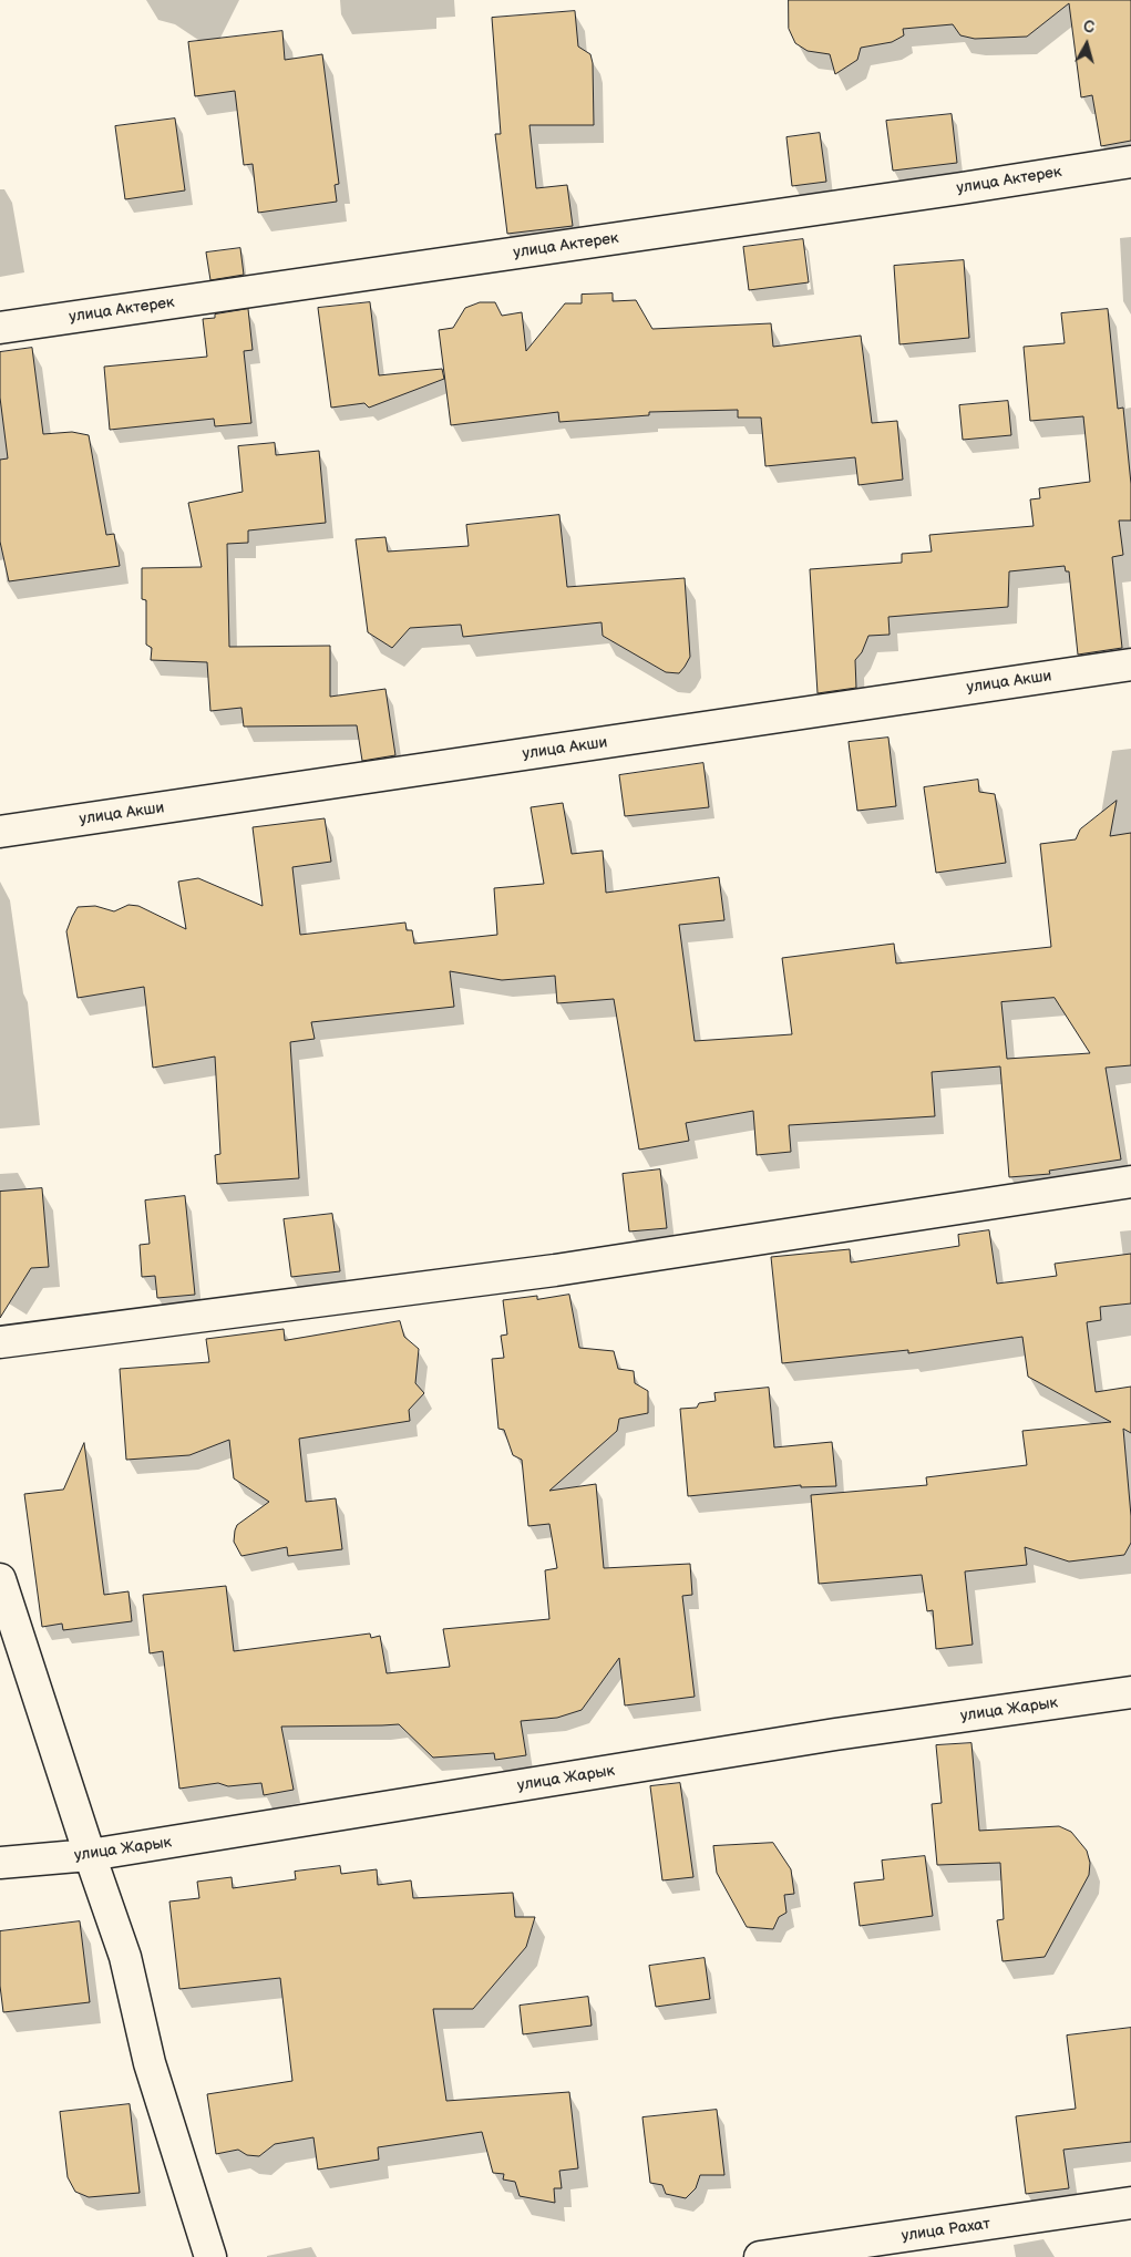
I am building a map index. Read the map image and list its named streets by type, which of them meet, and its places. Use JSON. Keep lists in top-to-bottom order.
{
  "streets": {
    "street": [
      "улица Актерек",
      "улица Акши",
      "улица Жарык",
      "улица Рахат"
    ]
  },
  "north": "top"
}
